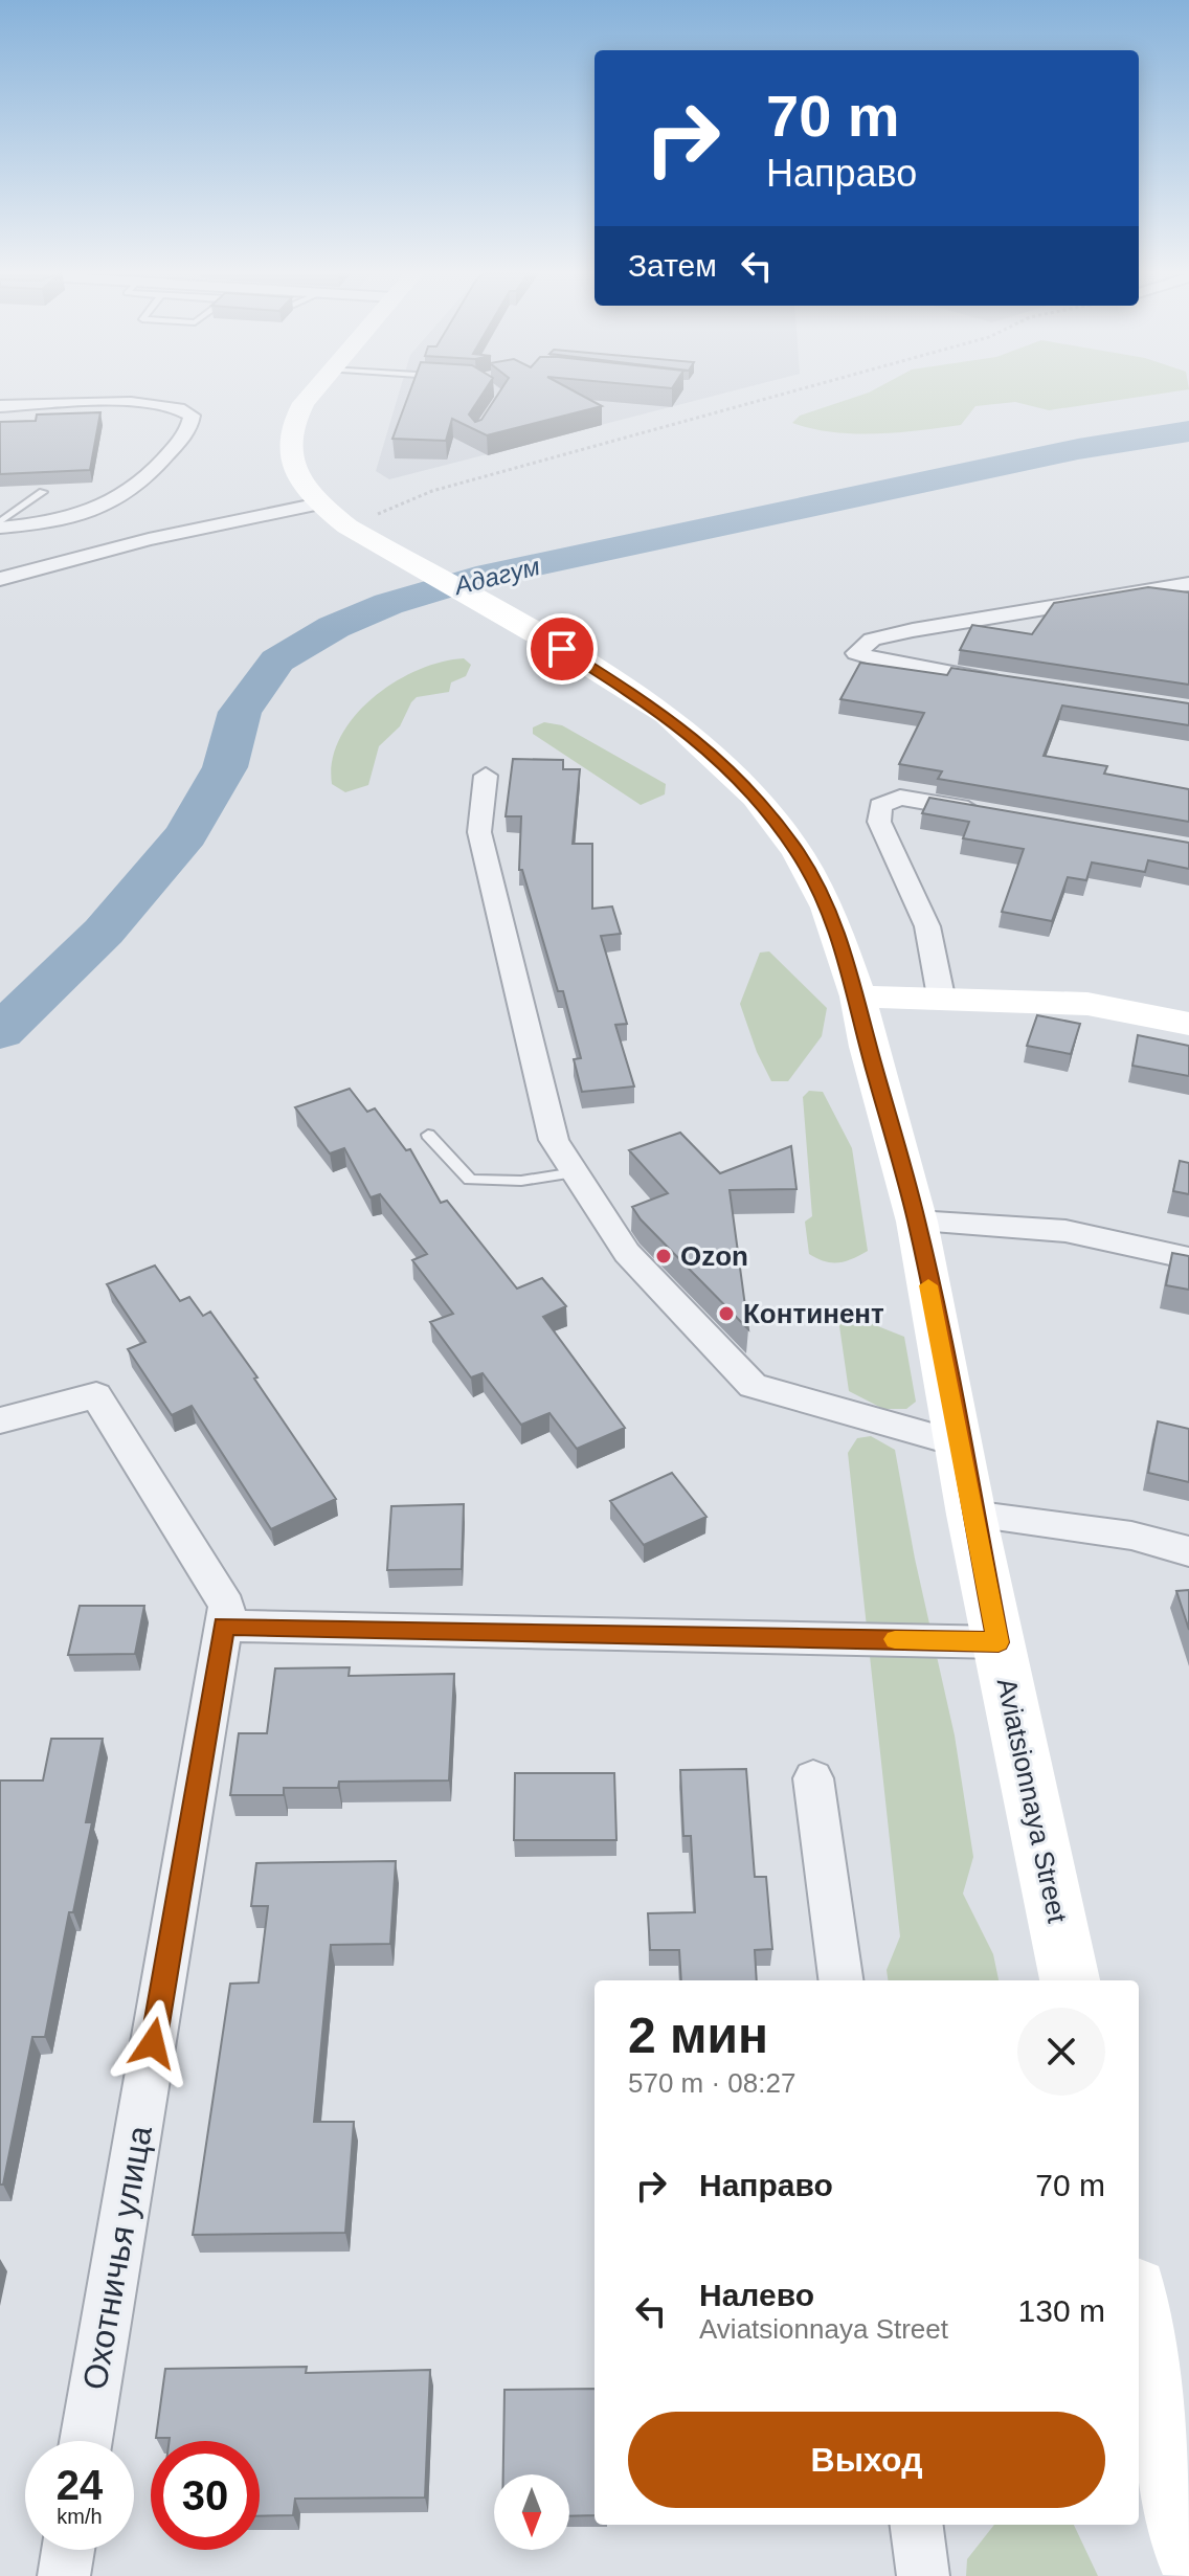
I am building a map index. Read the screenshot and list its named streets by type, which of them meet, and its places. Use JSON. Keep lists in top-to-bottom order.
{
  "streets": {
    "main road": ["Aviatsionnaya Street"],
    "street": ["Охотничья улица"]
  },
  "water": ["Адагум"],
  "places": ["Ozon", "Континент"],
  "north": "bottom",
  "page": {
    "turn": ["70 m", "Направо"],
    "then": "Затем",
    "heading": ["2 мин", "570 m · 08:27"],
    "list": [
      {
        "name": "Направо",
        "value": "70 m"
      },
      {
        "name": "Налево",
        "note": "Aviatsionnaya Street",
        "value": "130 m"
      }
    ],
    "buttons": "Выход",
    "speed": "24 km/h",
    "limit": "30"
  }
}
